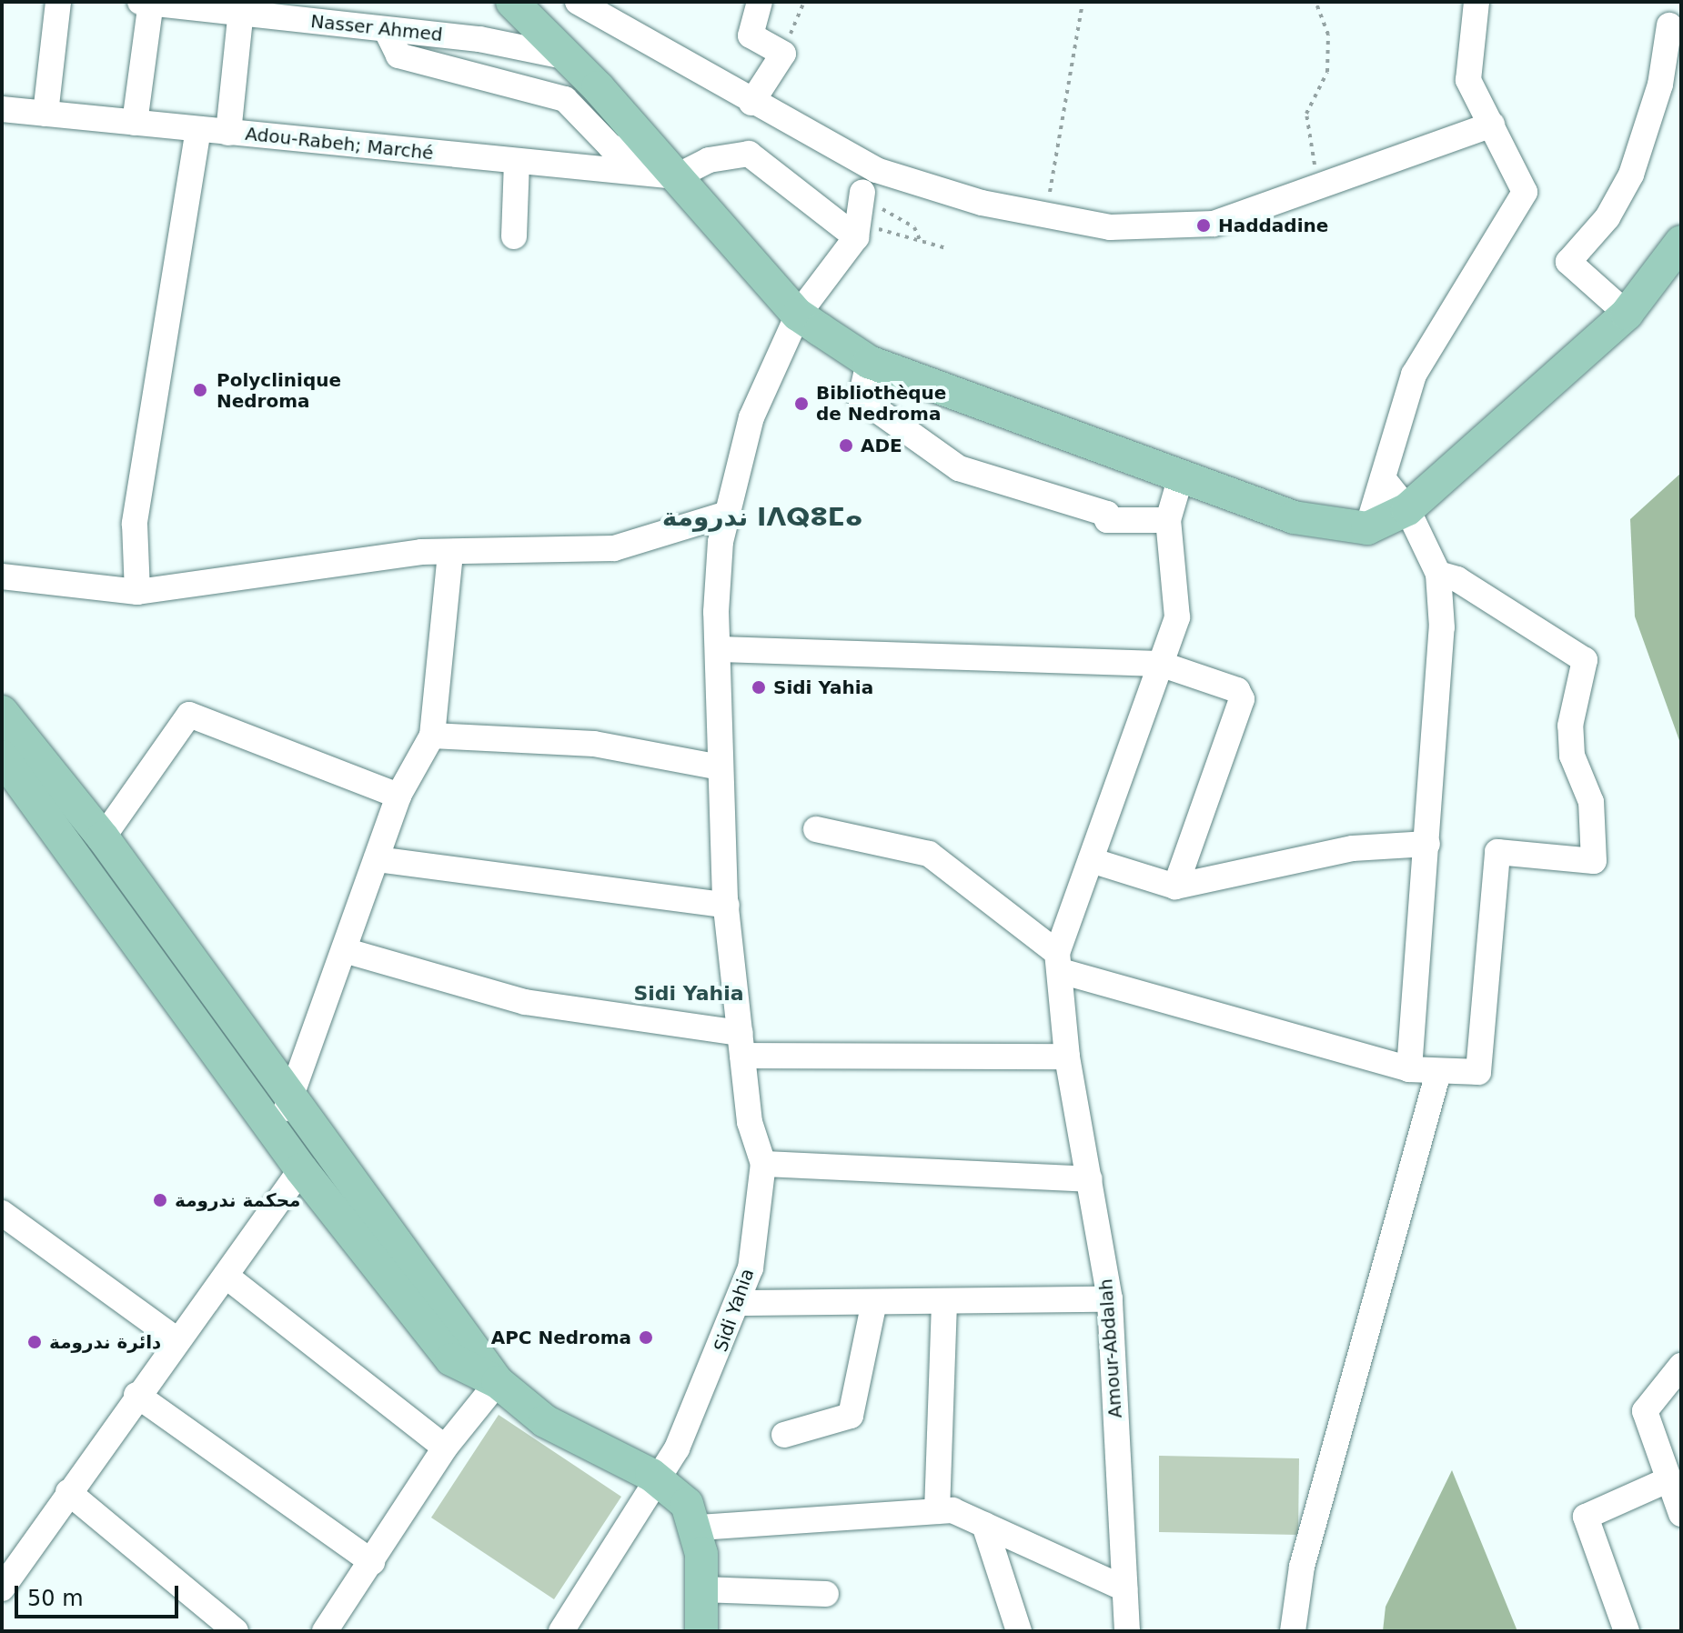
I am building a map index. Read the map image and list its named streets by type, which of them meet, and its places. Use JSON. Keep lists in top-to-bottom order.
{
  "streets": {
    "street": [
      "Nasser Ahmed",
      "Adou-Rabeh; Marché",
      "Sidi Yahia",
      "Amour-Abdalah"
    ]
  },
  "districts": ["ندرومة ⵏⴷⵕⵓⵎⴰ", "Sidi Yahia"],
  "places": [
    "Haddadine",
    "Polyclinique Nedroma",
    "Bibliothèque de Nedroma",
    "ADE",
    "Sidi Yahia",
    "محكمة ندرومة",
    "APC Nedroma",
    "دائرة ندرومة"
  ],
  "scale_bar": "50 m"
}
